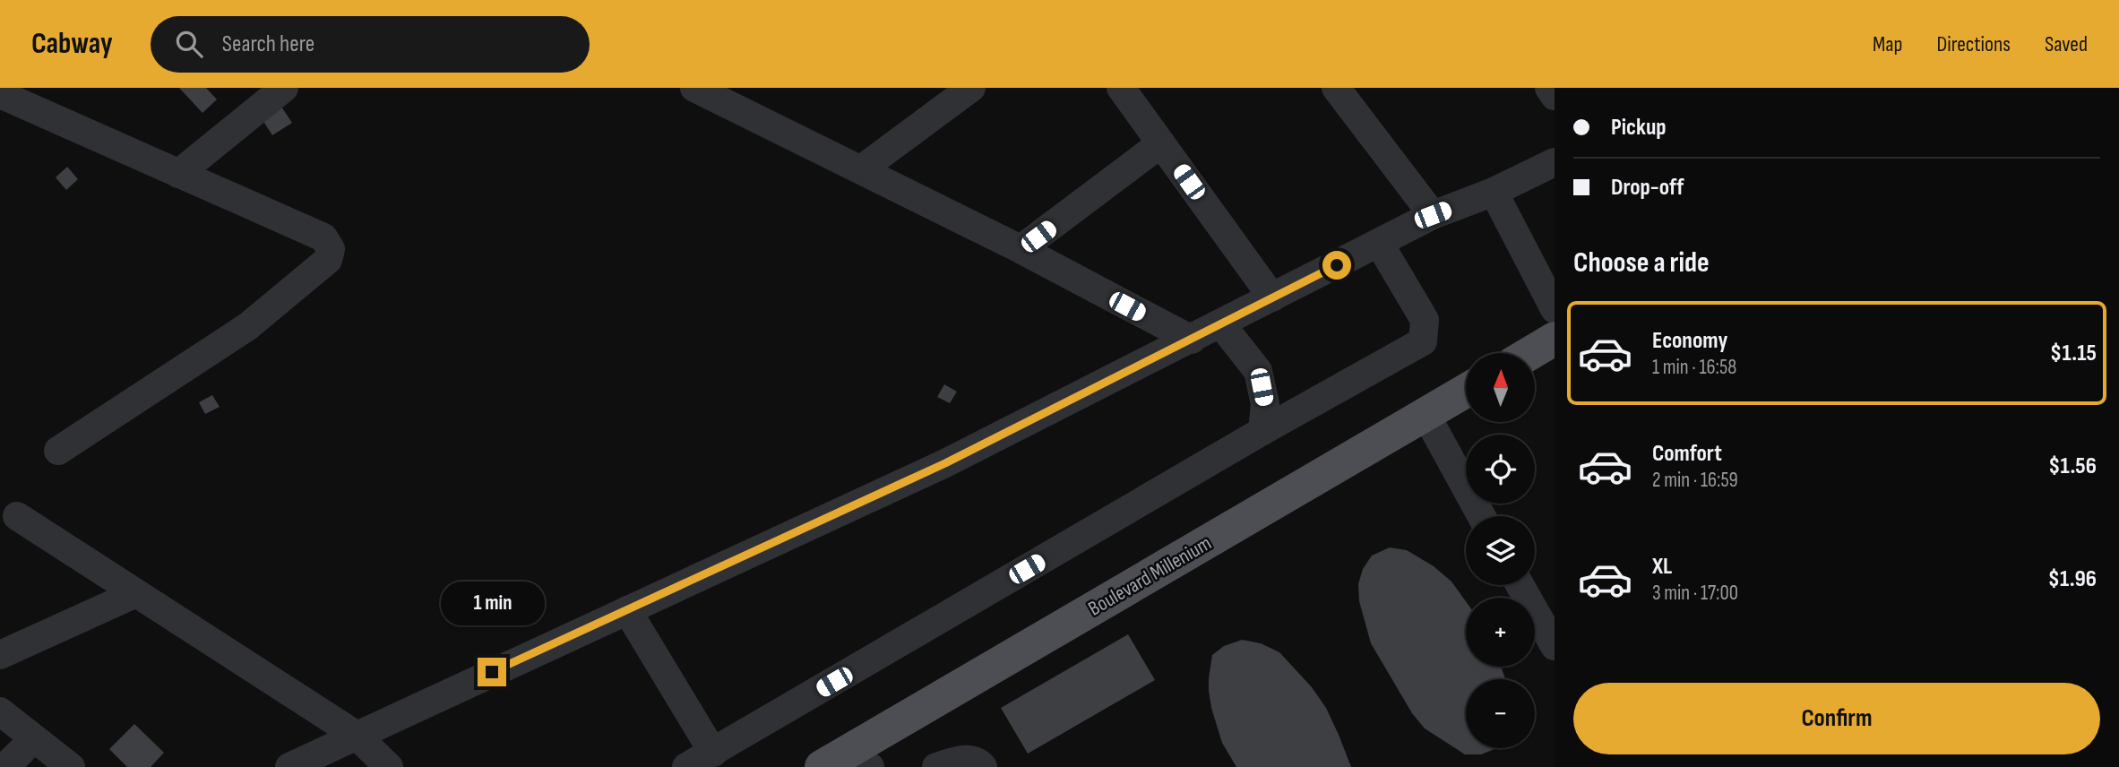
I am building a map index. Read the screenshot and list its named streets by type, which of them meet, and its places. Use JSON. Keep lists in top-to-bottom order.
{
  "streets": {
    "main road": ["Boulevard Millenium"]
  },
  "north": "top",
  "page": {
    "header": "Cabway",
    "search": "Search here",
    "nav": ["Map", "Directions", "Saved"],
    "banner": ["Pickup", "Drop-off"],
    "heading": "Choose a ride",
    "list": [
      {
        "name": "Economy",
        "note": "1 min · 16:58",
        "value": "$1.15"
      },
      {
        "name": "Comfort",
        "note": "2 min · 16:59",
        "value": "$1.56"
      },
      {
        "name": "XL",
        "note": "3 min · 17:00",
        "value": "$1.96"
      }
    ],
    "map_buttons": ["+", "−"],
    "bubble": "1 min",
    "buttons": "Confirm"
  }
}
